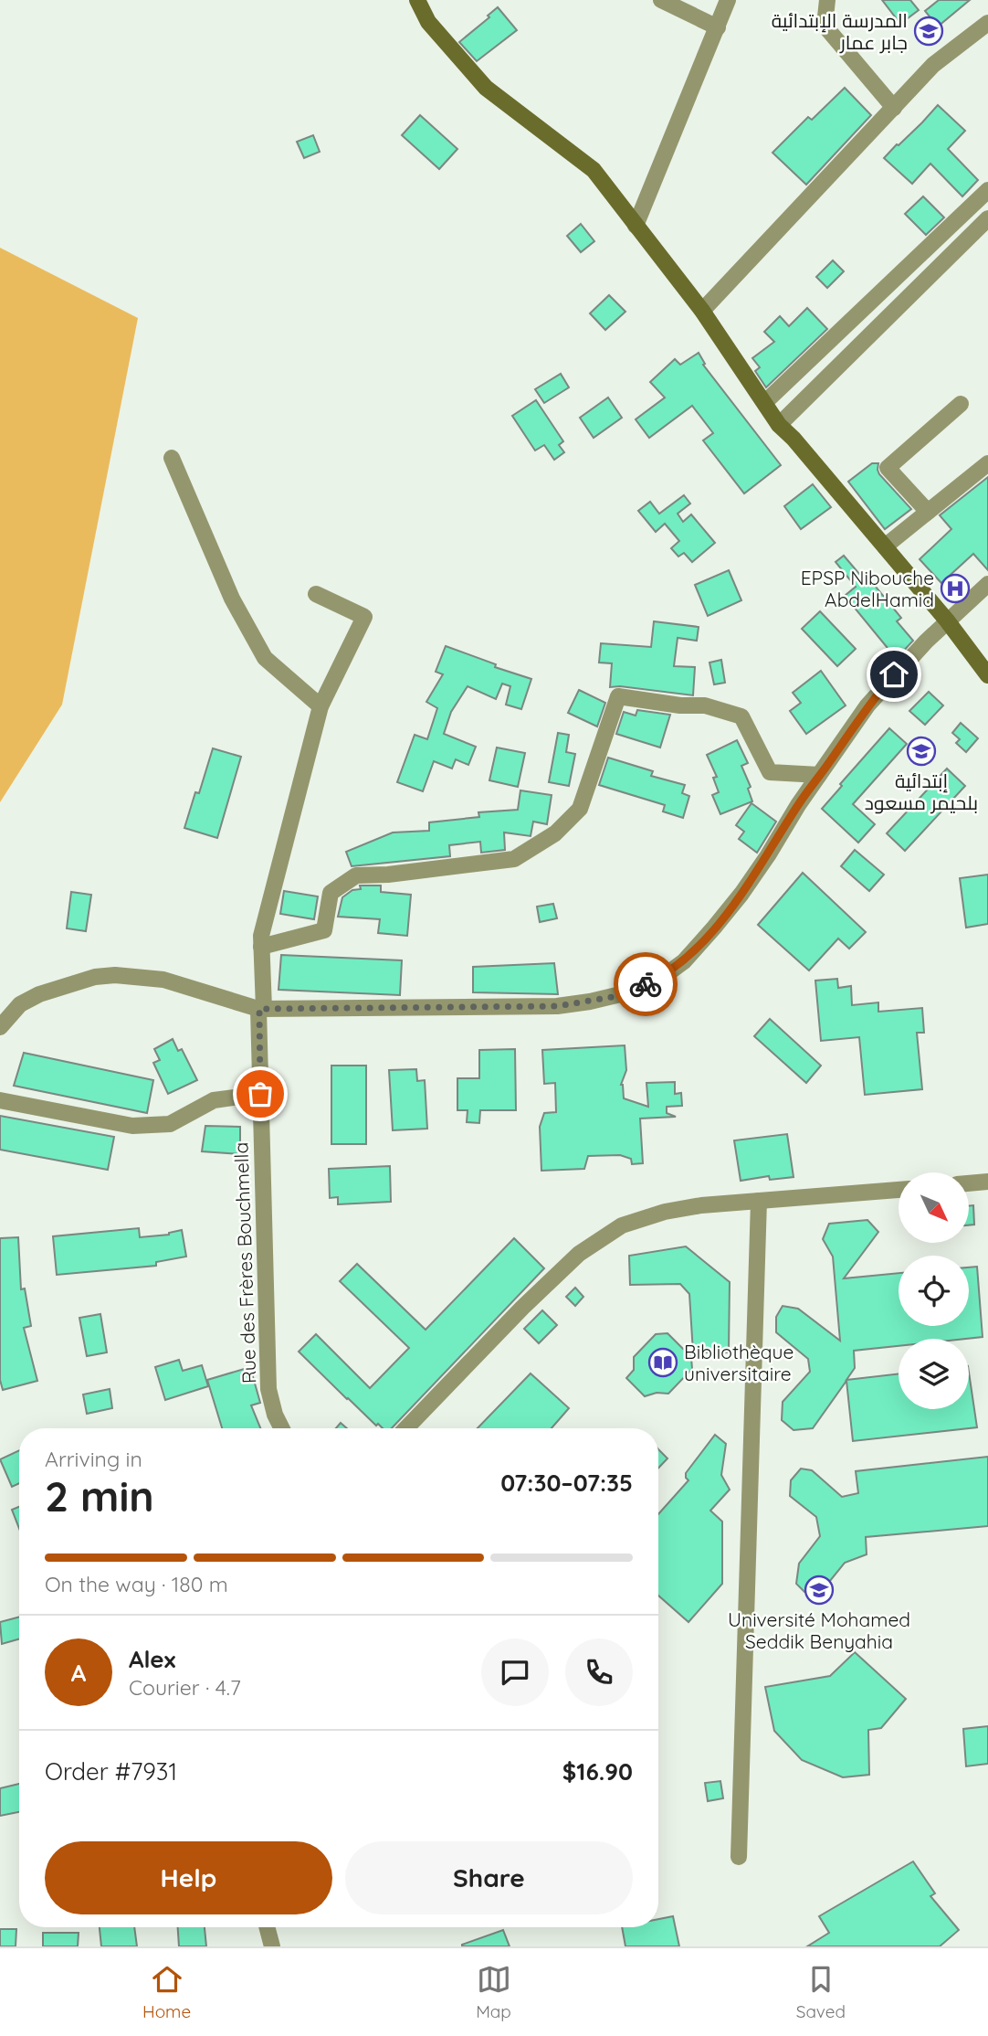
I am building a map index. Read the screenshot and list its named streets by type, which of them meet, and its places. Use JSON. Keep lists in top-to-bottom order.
{
  "streets": {
    "street": ["Rue des Frères Bouchmella"]
  },
  "places": {
    "school or university": ["المدرسة الإبتدائية جابر عمار", "إبتدائية بلحيمر مسعود", "Université Mohamed Seddik Benyahia"],
    "hospital": ["EPSP Nibouche AbdelHamid"],
    "library": ["Bibliothèque universitaire"]
  },
  "north": "bottom right",
  "page": {
    "heading": ["2 min", "Arriving in", "07:30–07:35"],
    "panel": [
      "Alex",
      "Courier · 4.7",
      "Order #7931",
      "$16.90"
    ],
    "bar": "On the way · 180 m",
    "round": "A",
    "buttons": ["Help", "Share"],
    "tabs": ["Home", "Map", "Saved"]
  }
}
